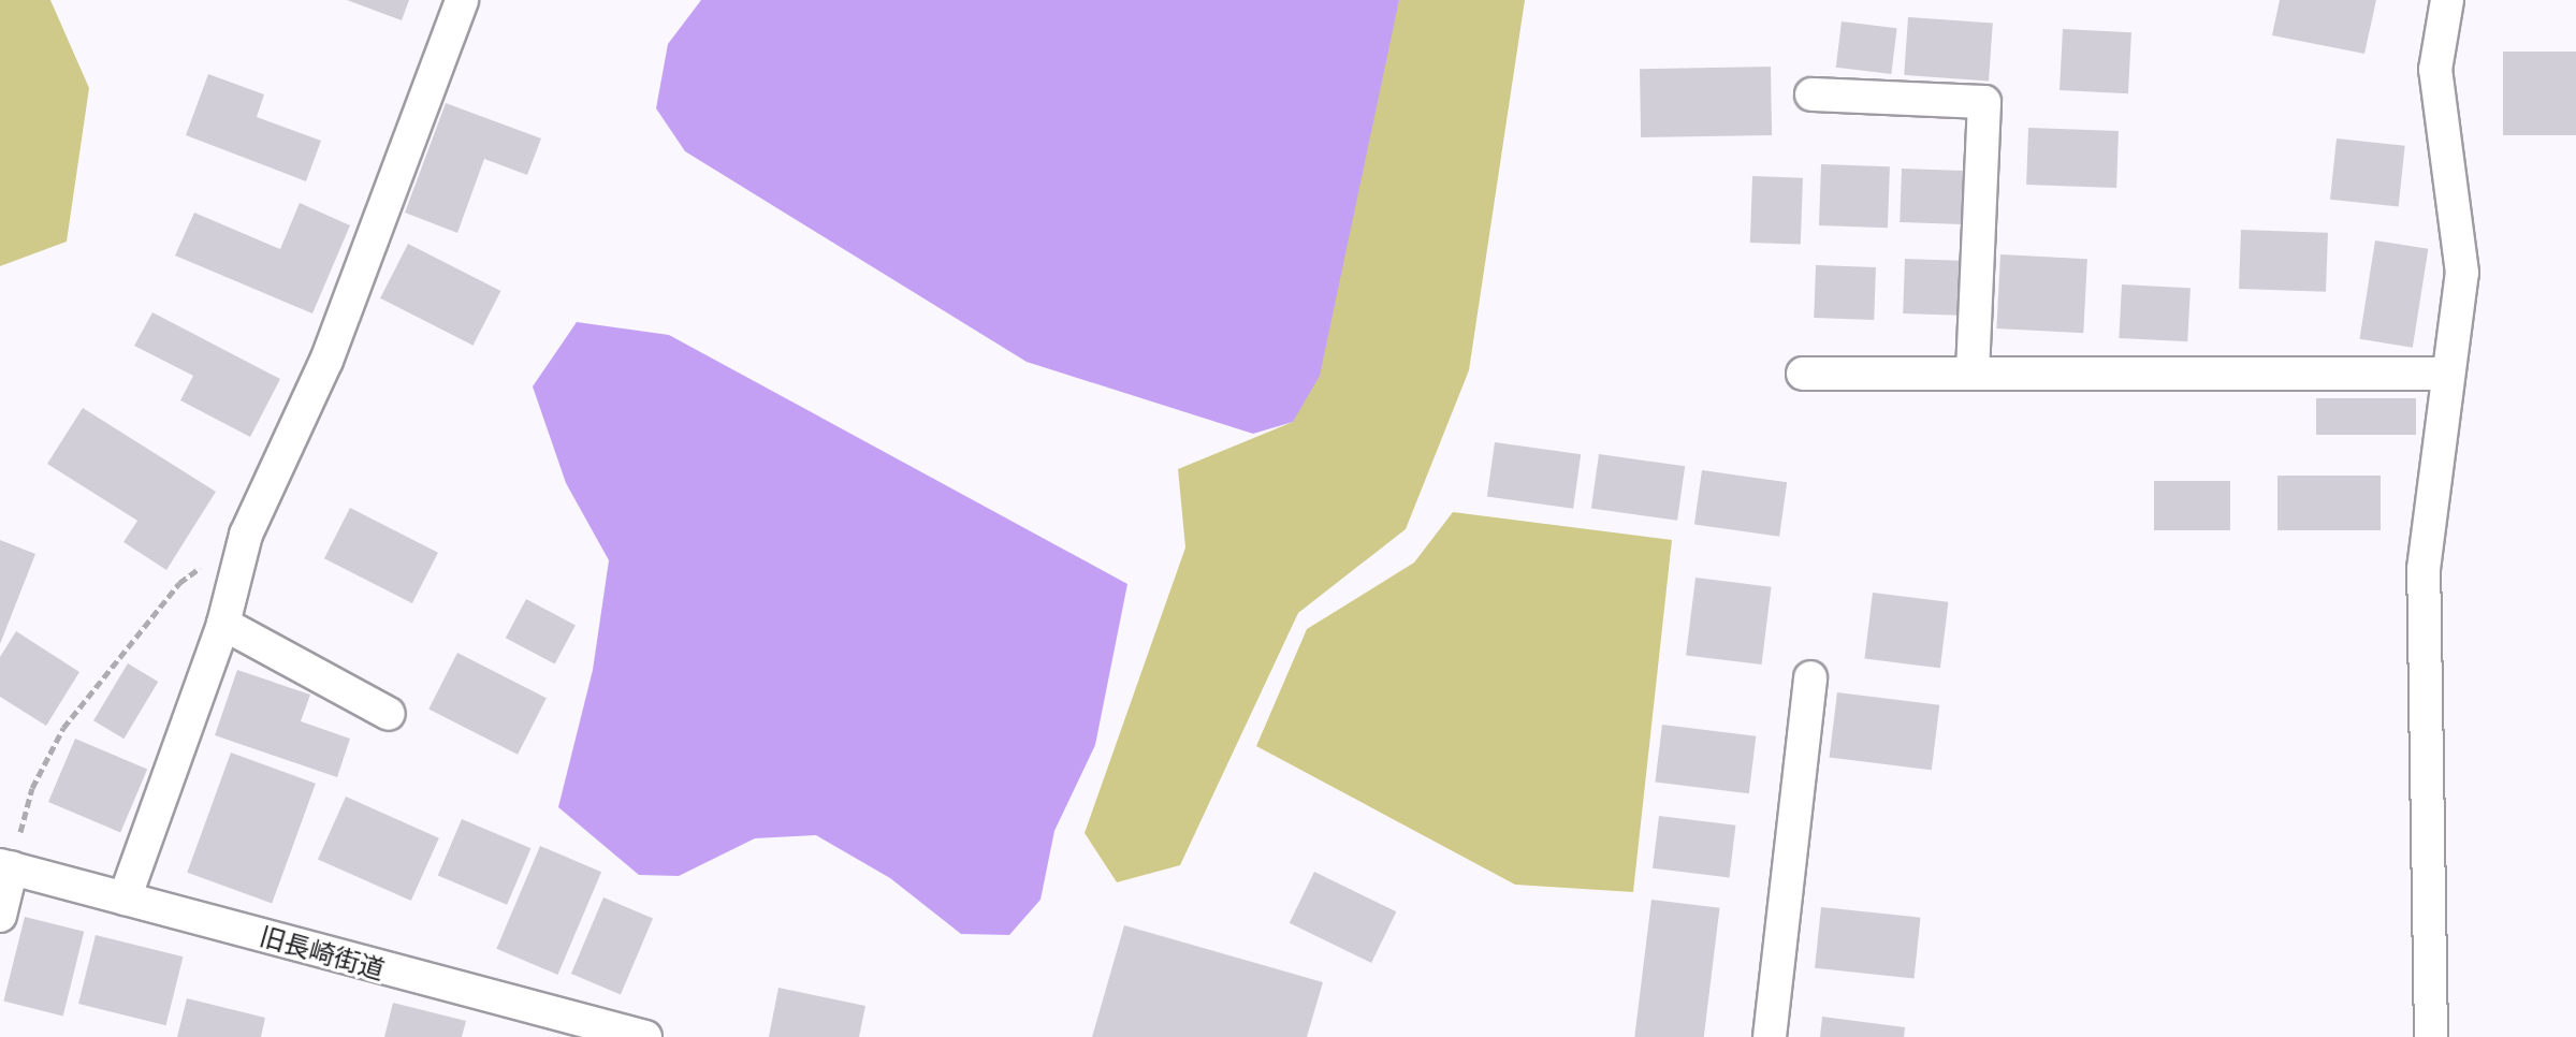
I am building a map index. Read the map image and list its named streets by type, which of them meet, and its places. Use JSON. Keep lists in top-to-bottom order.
{
  "streets": {
    "street": ["旧長崎街道"]
  }
}
